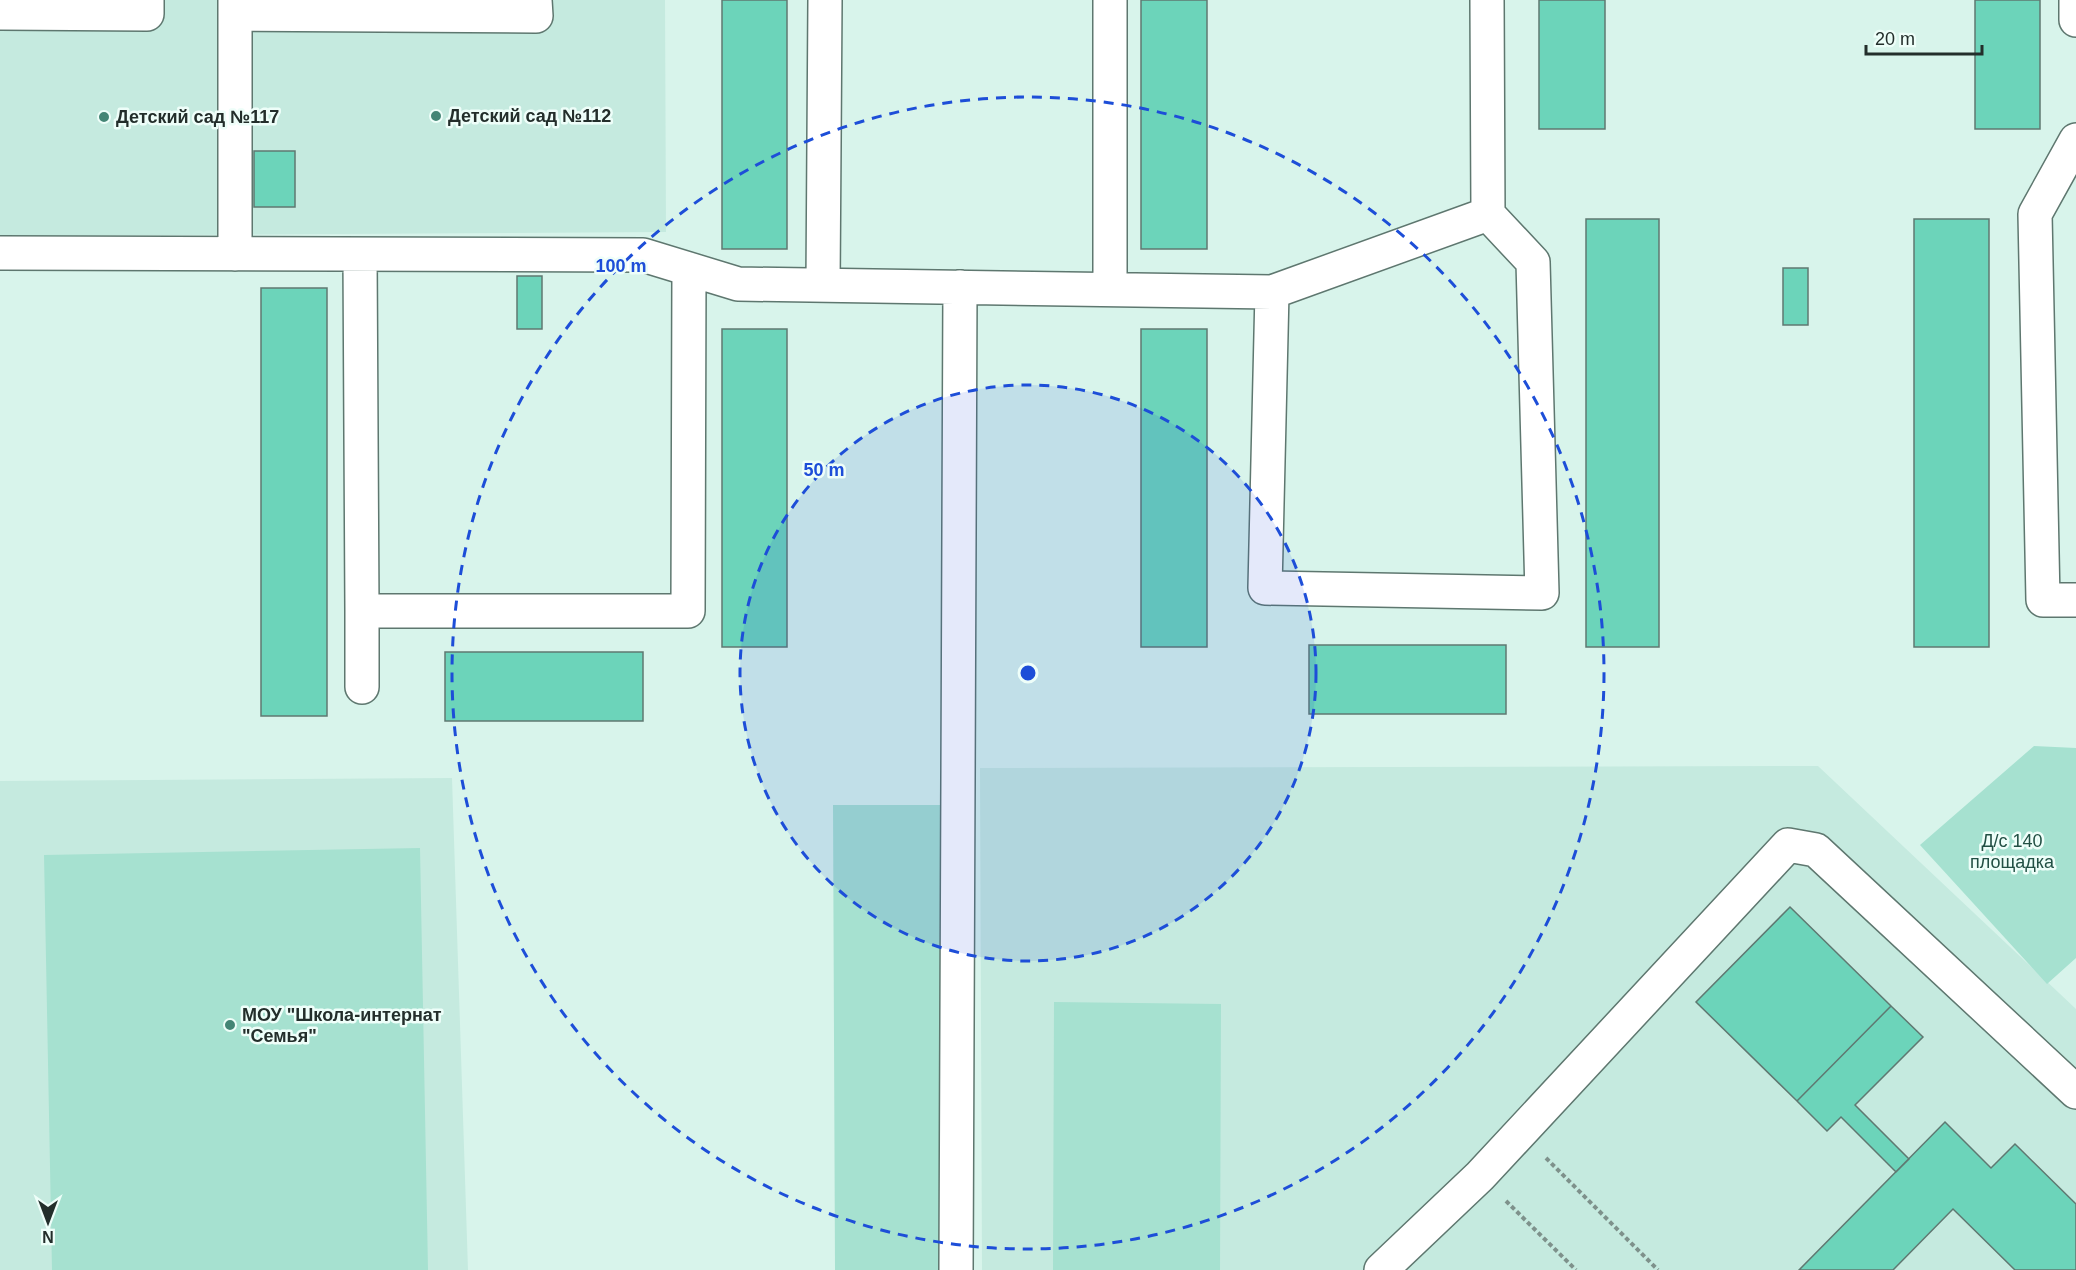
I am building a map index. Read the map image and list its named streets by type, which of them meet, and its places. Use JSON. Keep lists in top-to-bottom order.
{
  "parks": ["Д/с 140 площадка"],
  "places": ["Детский сад №112", "Детский сад №117", "МОУ \"Школа-интернат \"Семья\""],
  "scale_bar": "20 m",
  "north": "bottom",
  "rings": ["100 m", "50 m"]
}
